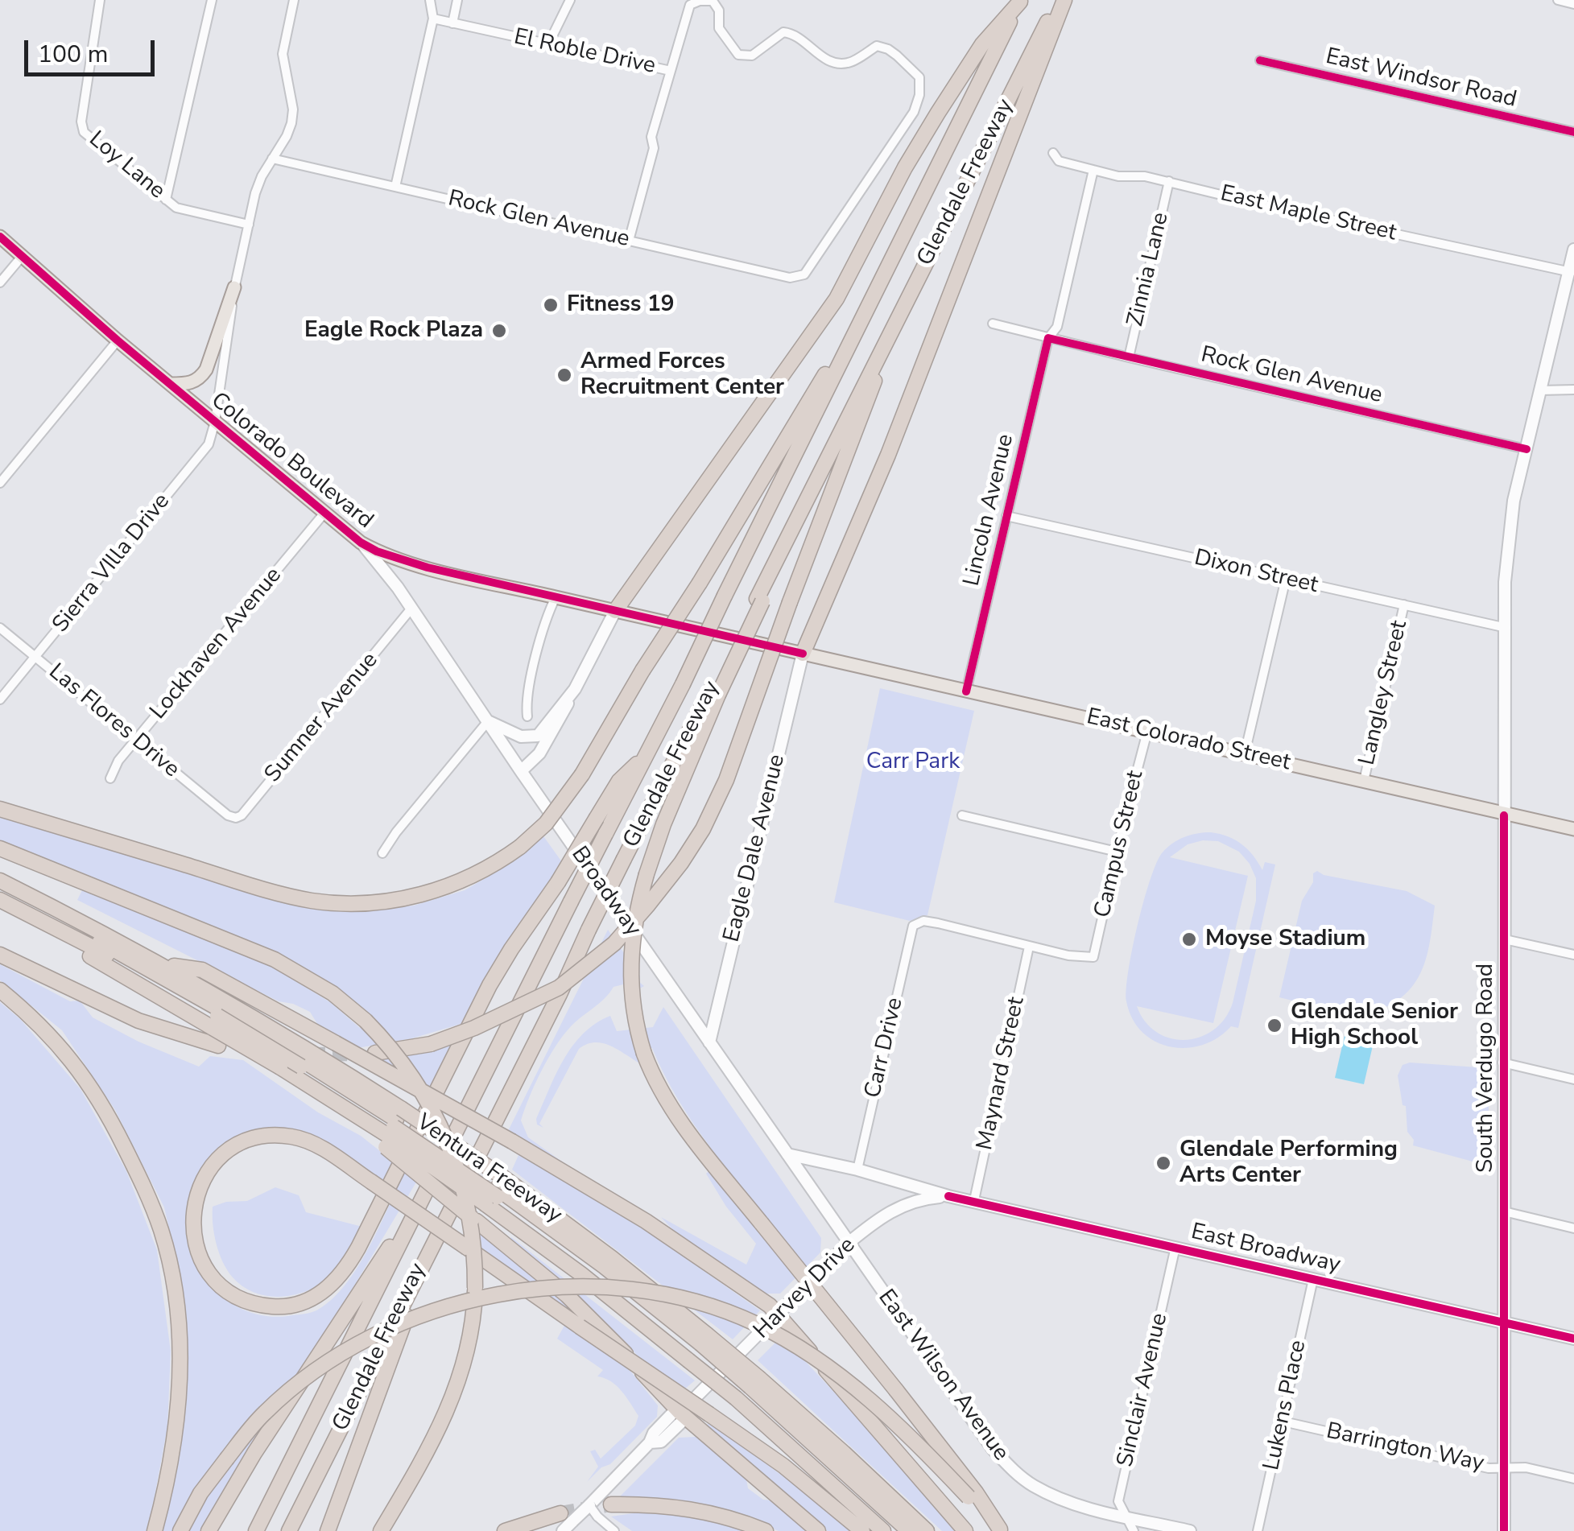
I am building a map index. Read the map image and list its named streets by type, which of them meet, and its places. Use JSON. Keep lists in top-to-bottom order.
{
  "streets": {
    "highway": ["Glendale Freeway", "Ventura Freeway"],
    "main road": [
      "Colorado Boulevard",
      "East Colorado Street",
      "Eagle Dale Avenue",
      "Broadway",
      "South Verdugo Road",
      "East Broadway",
      "Harvey Drive",
      "East Wilson Avenue"
    ],
    "street": [
      "El Roble Drive",
      "East Windsor Road",
      "Loy Lane",
      "East Maple Street",
      "Rock Glen Avenue",
      "Zinnia Lane",
      "Lincoln Avenue",
      "Sierra VIlla Drive",
      "Dixon Street",
      "Lockhaven Avenue",
      "Langley Street",
      "Sumner Avenue",
      "Las Flores Drive",
      "Campus Street",
      "Carr Drive",
      "Maynard Street",
      "Sinclair Avenue",
      "Lukens Place",
      "Barrington Way"
    ]
  },
  "crossings": [
    ["El Roble Drive", "Rock Glen Avenue"],
    ["Loy Lane", "Sierra VIlla Drive"],
    ["East Maple Street", "Zinnia Lane"],
    ["East Maple Street", "Lincoln Avenue"],
    ["East Maple Street", "South Verdugo Road"],
    ["Rock Glen Avenue", "Zinnia Lane"],
    ["Rock Glen Avenue", "Lincoln Avenue"],
    ["Rock Glen Avenue", "Sierra VIlla Drive"],
    ["Rock Glen Avenue", "South Verdugo Road"],
    ["Colorado Boulevard", "Sierra VIlla Drive"],
    ["Colorado Boulevard", "Lockhaven Avenue"],
    ["Colorado Boulevard", "East Colorado Street"],
    ["Colorado Boulevard", "Eagle Dale Avenue"],
    ["Colorado Boulevard", "Broadway"],
    ["Lincoln Avenue", "Dixon Street"],
    ["Lincoln Avenue", "East Colorado Street"],
    ["Sierra VIlla Drive", "Las Flores Drive"],
    ["Dixon Street", "Langley Street"],
    ["Dixon Street", "South Verdugo Road"],
    ["Lockhaven Avenue", "Las Flores Drive"],
    ["Langley Street", "East Colorado Street"],
    ["Sumner Avenue", "Las Flores Drive"],
    ["Sumner Avenue", "Broadway"],
    ["East Colorado Street", "Campus Street"],
    ["East Colorado Street", "Eagle Dale Avenue"],
    ["East Colorado Street", "South Verdugo Road"],
    ["Campus Street", "Carr Drive"],
    ["Campus Street", "Maynard Street"],
    ["Eagle Dale Avenue", "Broadway"],
    ["Broadway", "East Broadway"],
    ["Broadway", "Harvey Drive"],
    ["Broadway", "East Wilson Avenue"],
    ["Carr Drive", "Maynard Street"],
    ["Carr Drive", "East Broadway"],
    ["South Verdugo Road", "East Broadway"],
    ["South Verdugo Road", "Barrington Way"],
    ["Maynard Street", "East Broadway"],
    ["East Broadway", "Harvey Drive"],
    ["East Broadway", "Sinclair Avenue"],
    ["East Broadway", "Lukens Place"],
    ["Harvey Drive", "East Wilson Avenue"],
    ["East Wilson Avenue", "Sinclair Avenue"],
    ["Lukens Place", "Barrington Way"]
  ],
  "parks": ["Carr Park"],
  "places": [
    "Fitness 19",
    "Eagle Rock Plaza",
    "Armed Forces Recruitment Center",
    "Moyse Stadium",
    "Glendale Senior High School",
    "Glendale Performing Arts Center"
  ],
  "scale_bar": "100 m"
}
